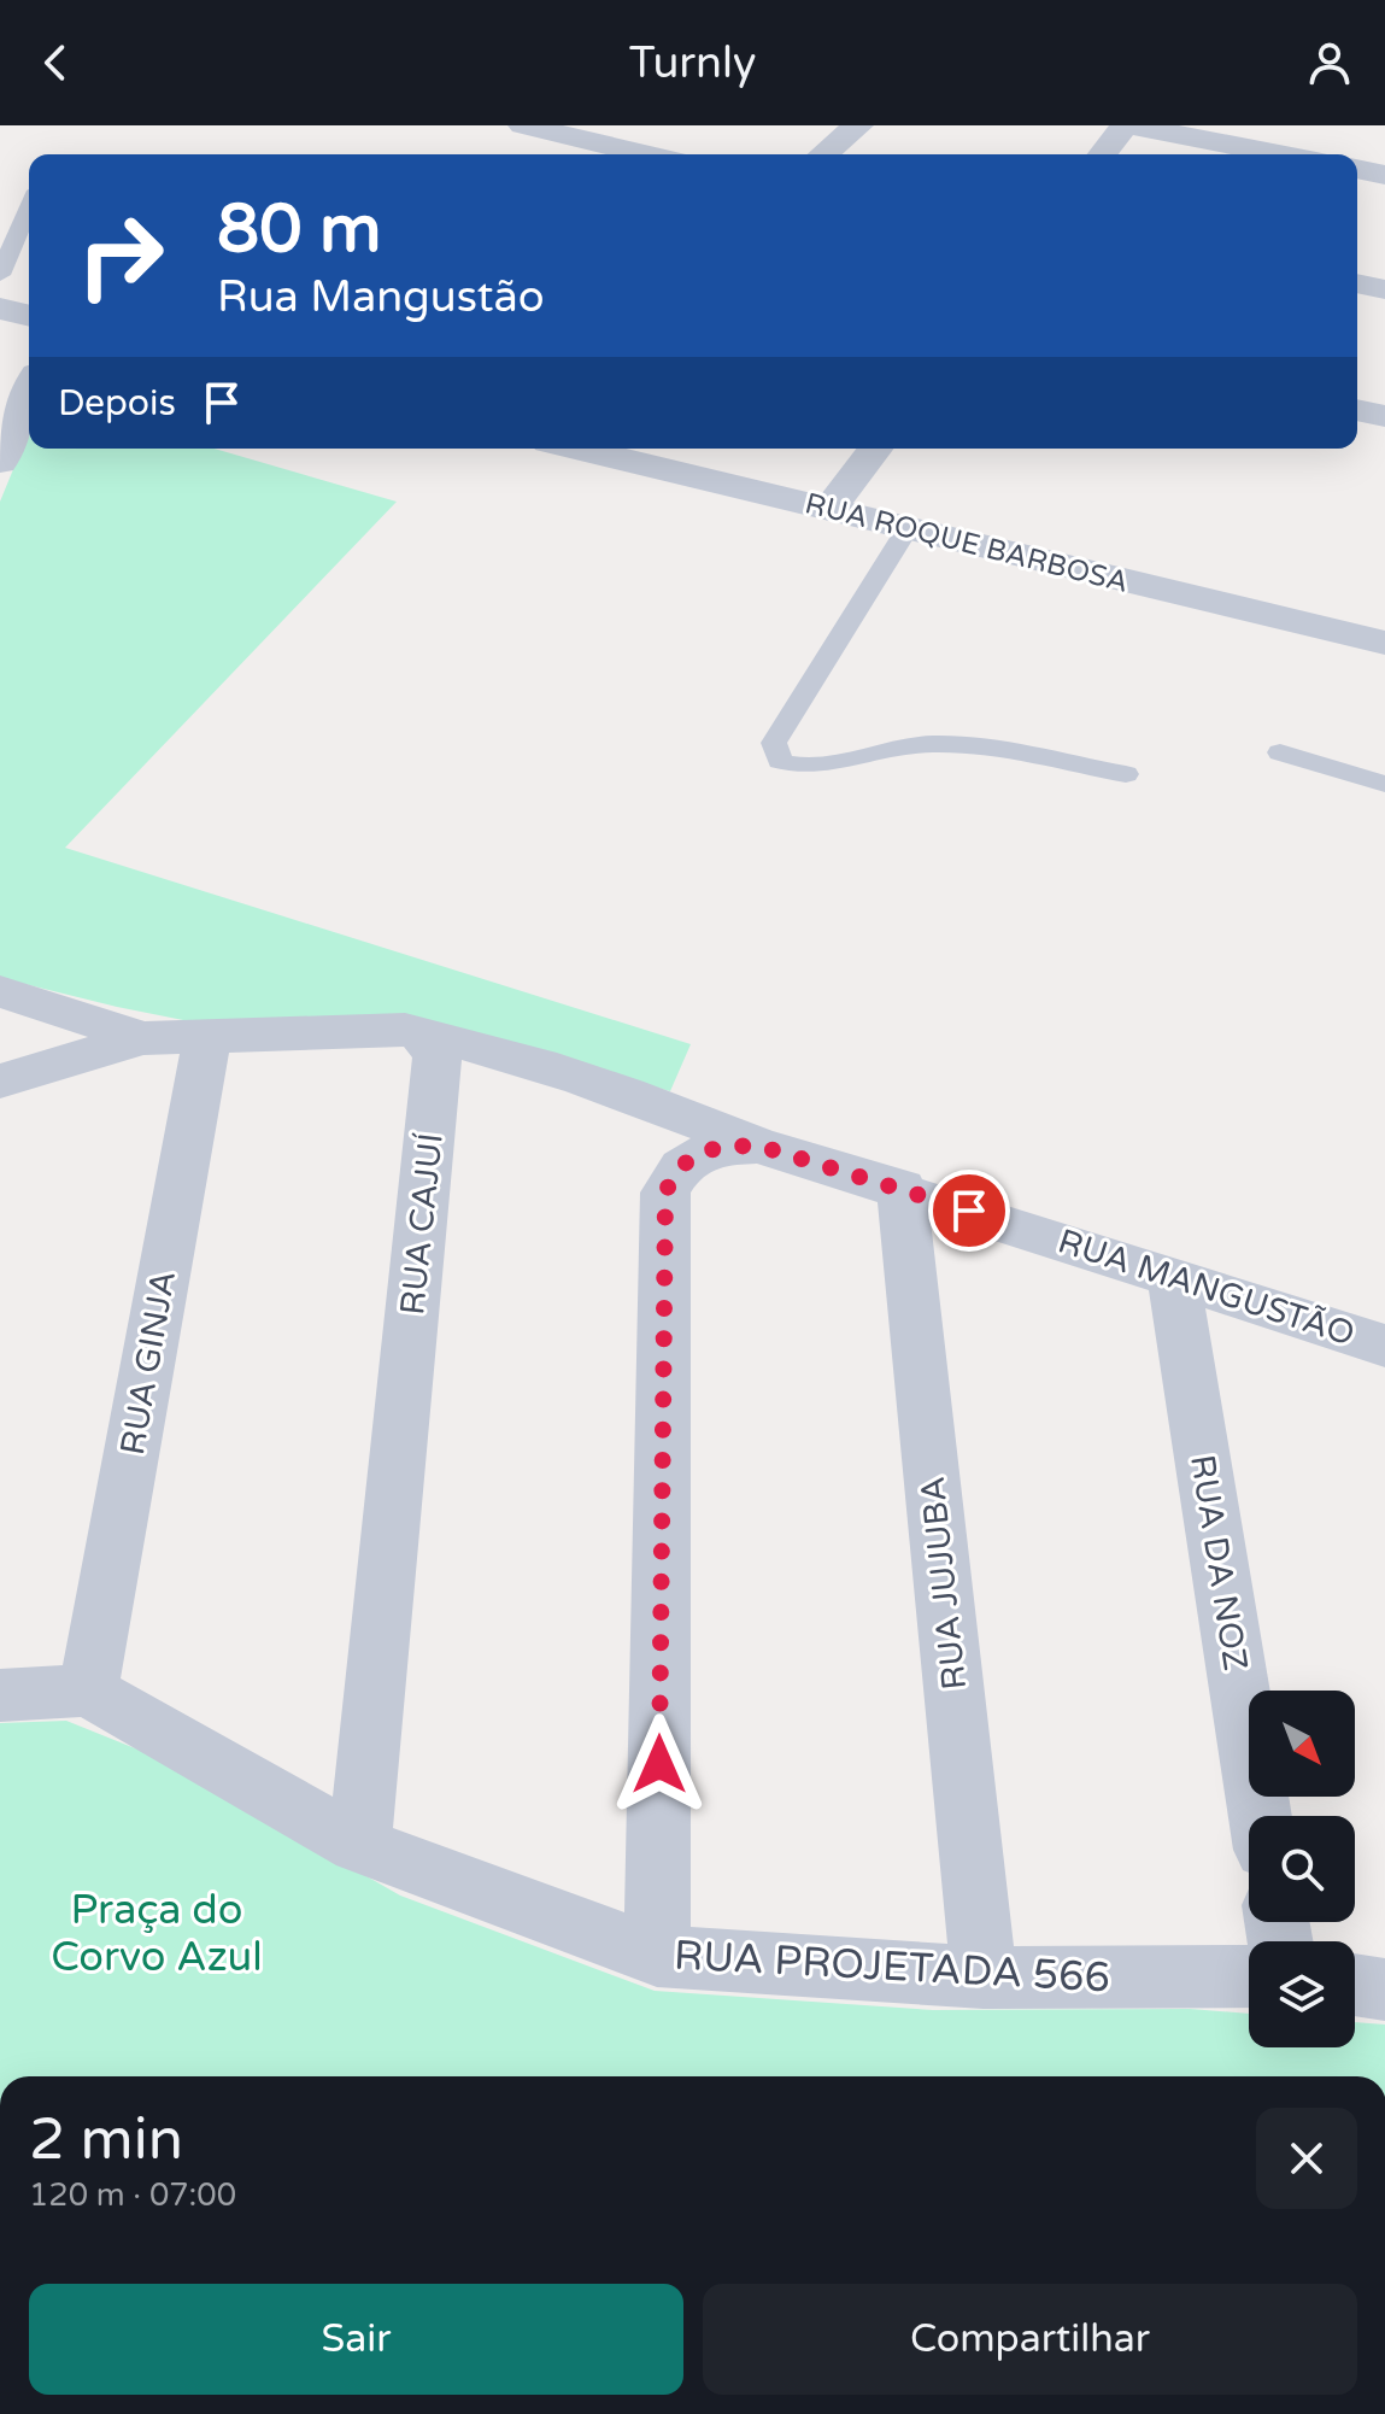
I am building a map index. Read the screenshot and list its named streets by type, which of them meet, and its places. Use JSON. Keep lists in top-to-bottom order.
{
  "streets": {
    "street": [
      "RUA ROQUE BARBOSA",
      "RUA CAJUÍ",
      "RUA MANGUSTÃO",
      "RUA GINJA",
      "RUA DA NOZ",
      "RUA JUJUBA",
      "RUA PROJETADA 566"
    ]
  },
  "crossings": [
    ["RUA CAJUÍ", "RUA PROJETADA 566"],
    ["RUA MANGUSTÃO", "RUA DA NOZ"],
    ["RUA MANGUSTÃO", "RUA JUJUBA"],
    ["RUA MANGUSTÃO", "RUA PROJETADA 566"],
    ["RUA GINJA", "RUA PROJETADA 566"],
    ["RUA JUJUBA", "RUA PROJETADA 566"]
  ],
  "parks": ["Praça do Corvo Azul"],
  "north": "bottom right",
  "page": {
    "header": "Turnly",
    "turn": ["80 m", "Rua Mangustão"],
    "then": "Depois",
    "heading": ["2 min", "120 m · 07:00"],
    "buttons": ["Sair", "Compartilhar"]
  }
}
